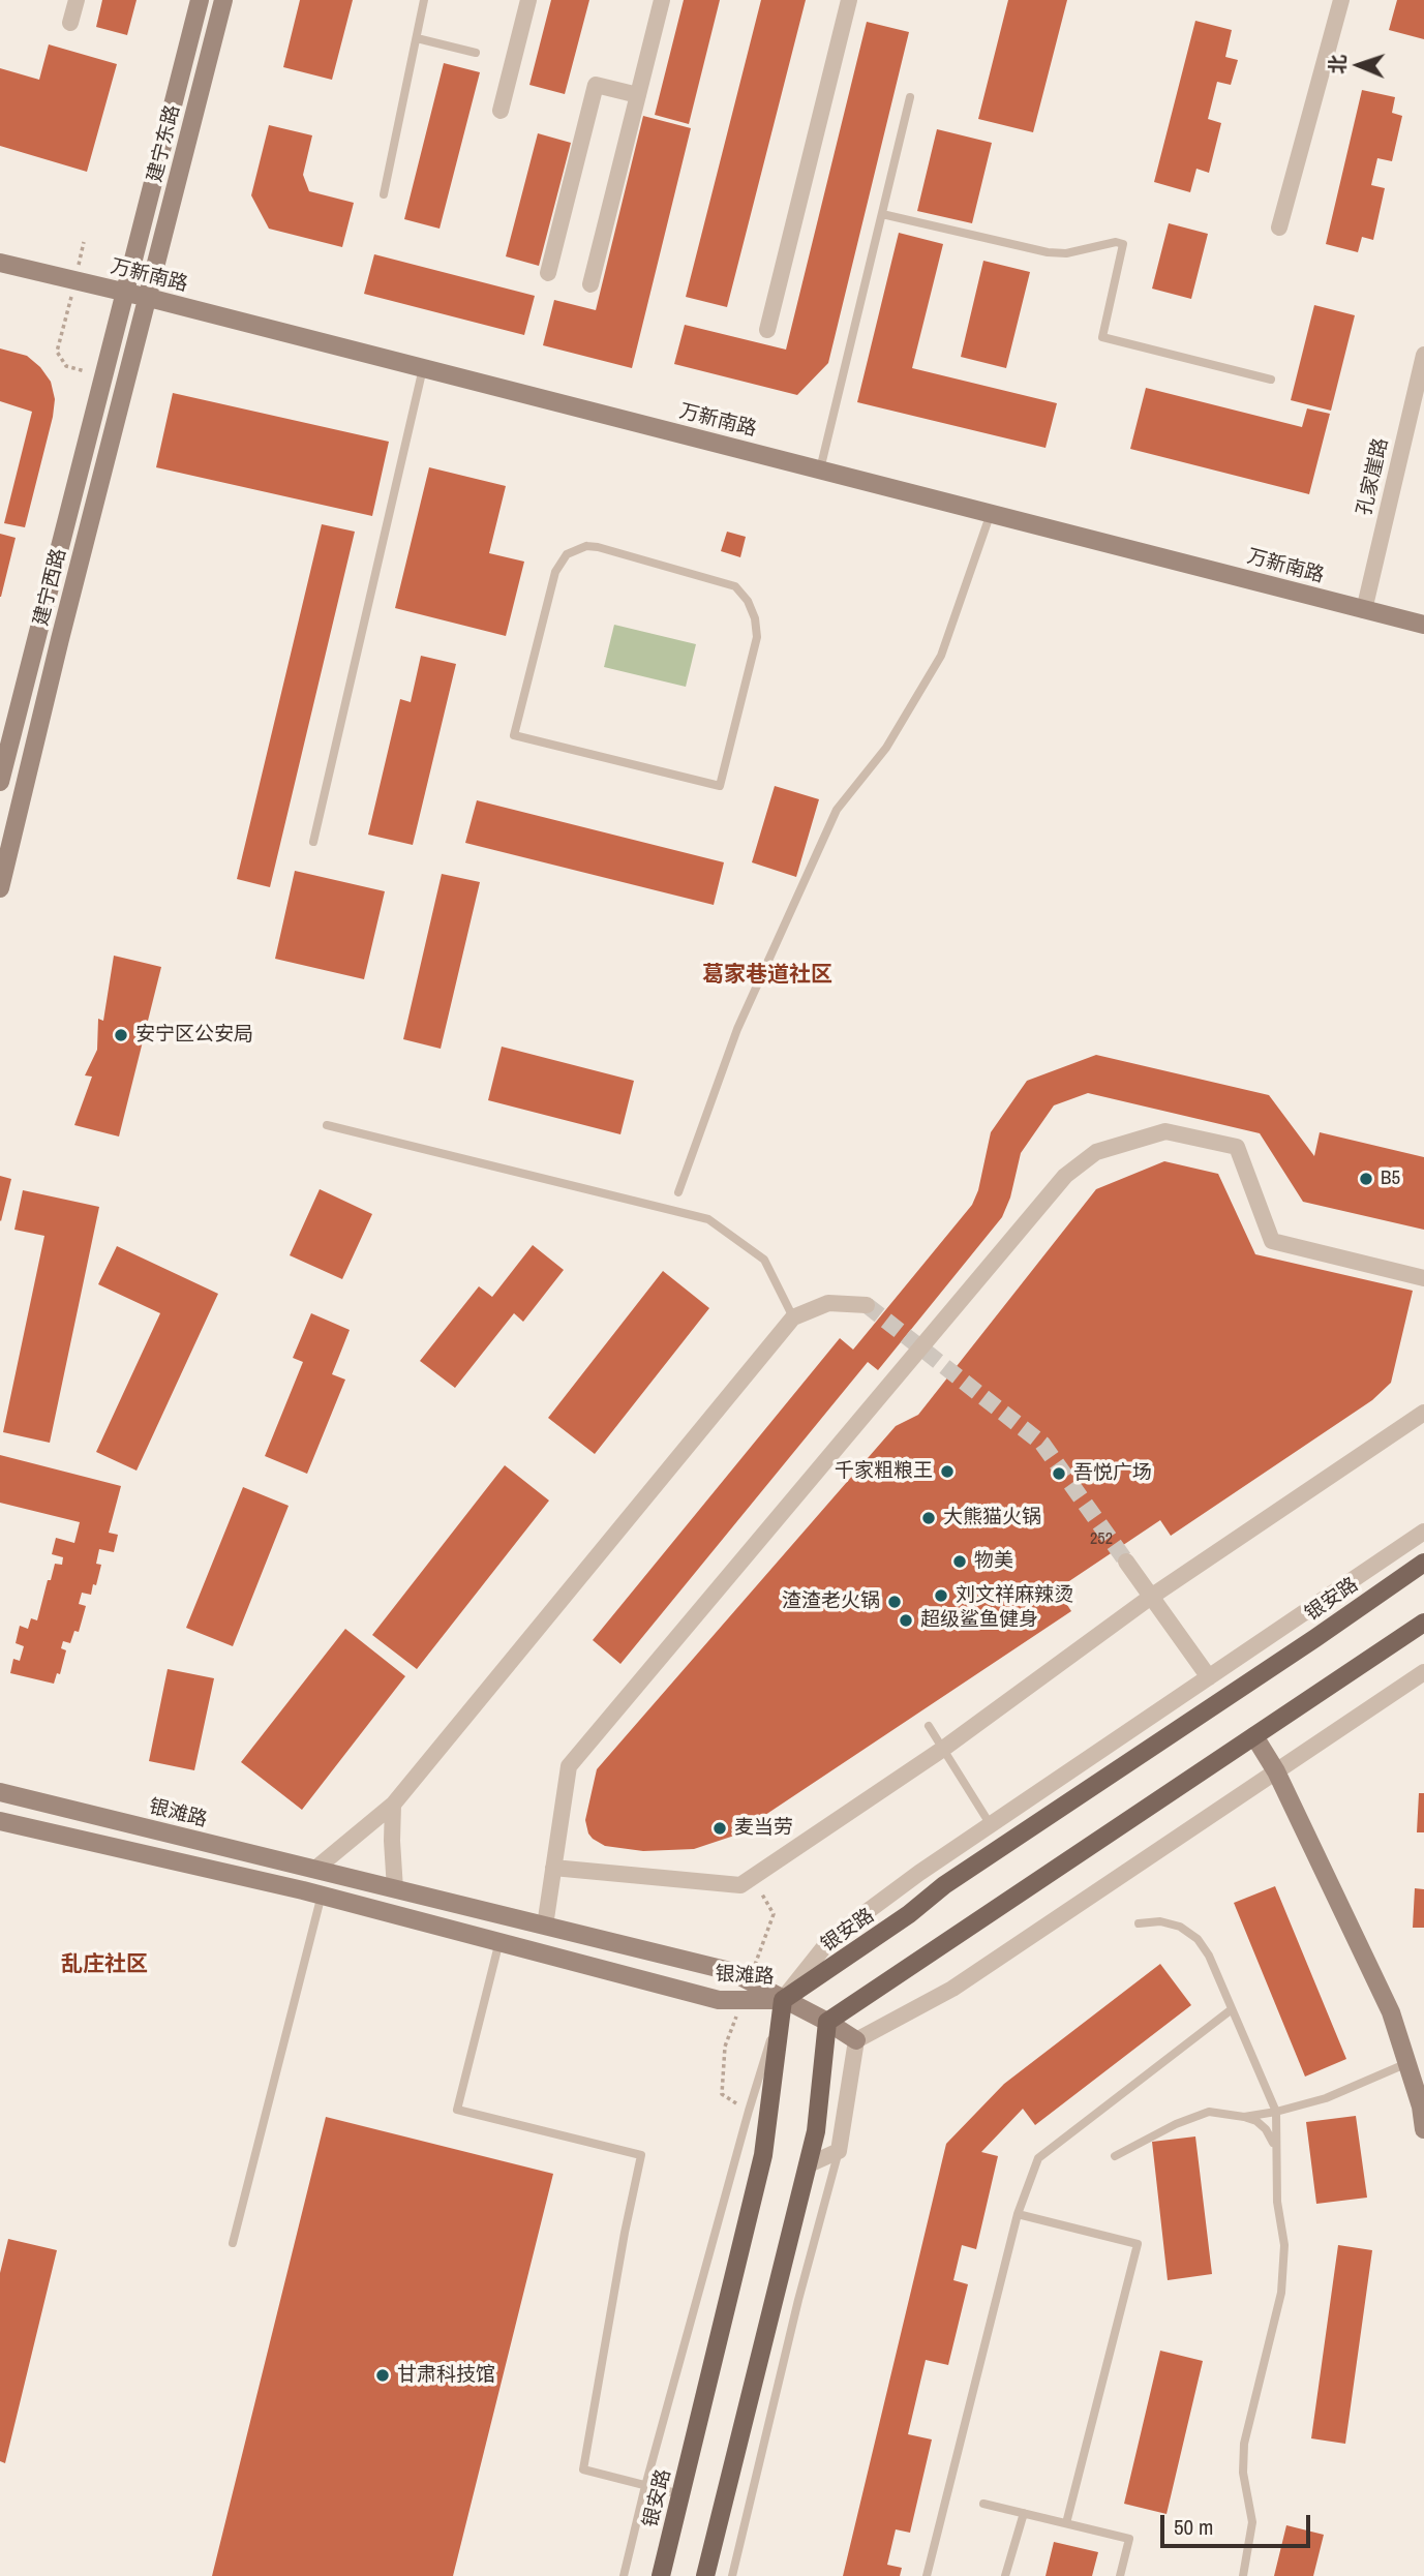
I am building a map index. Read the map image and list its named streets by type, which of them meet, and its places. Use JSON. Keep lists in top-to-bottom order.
{
  "streets": {
    "main road": [
      "建宁东路",
      "万新南路",
      "建宁西路",
      "银安路",
      "银滩路"
    ],
    "street": ["孔家崖路"]
  },
  "crossings": [
    ["建宁东路", "万新南路"],
    ["建宁东路", "建宁西路"],
    ["万新南路", "孔家崖路"],
    ["万新南路", "建宁西路"],
    ["银安路", "银滩路"]
  ],
  "districts": ["葛家巷道社区", "乱庄社区"],
  "places": [
    "安宁区公安局",
    "B5",
    "千家粗粮王",
    "吾悦广场",
    "大熊猫火锅",
    "物美",
    "刘文祥麻辣烫",
    "渣渣老火锅",
    "超级鲨鱼健身",
    "麦当劳",
    "甘肃科技馆"
  ],
  "house_numbers": ["252"],
  "scale_bar": "50 m",
  "north": "left"
}
